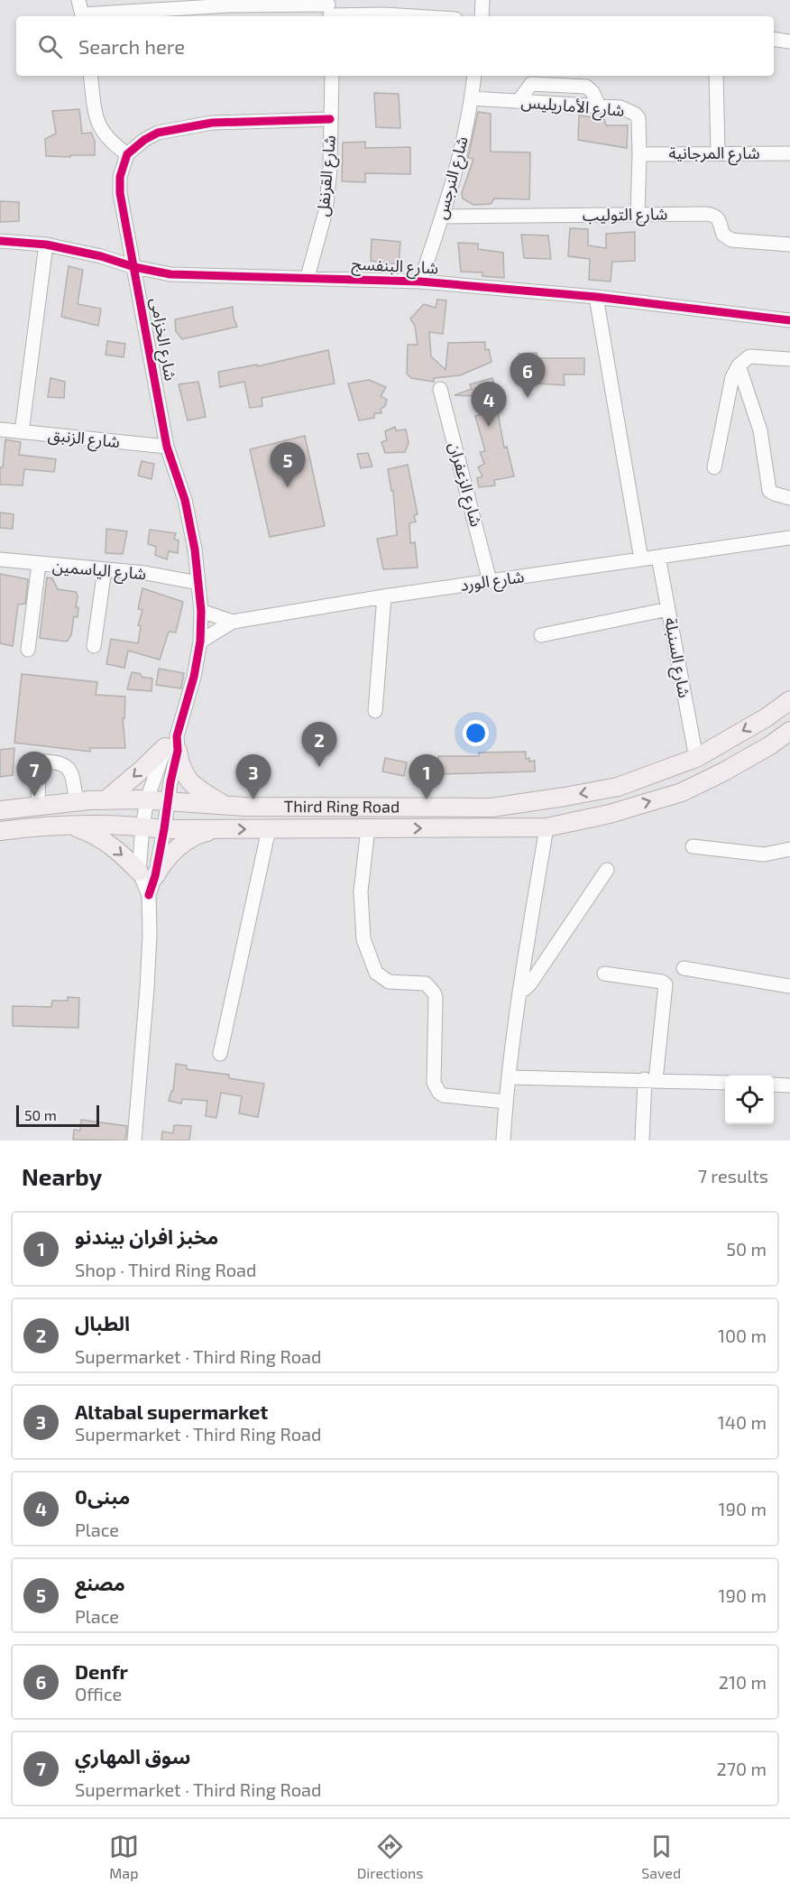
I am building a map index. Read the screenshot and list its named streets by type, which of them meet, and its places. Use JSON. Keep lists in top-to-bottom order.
{
  "streets": {
    "main road": ["Third Ring Road"],
    "street": [
      "شارع الأماريليس",
      "شارع المرجانية",
      "شارع القرنفل",
      "شارع النرجس",
      "شارع التوليب",
      "شارع البنفسج",
      "شارع الخزامى",
      "شارع الزنبق",
      "شارع الزعفران",
      "شارع الياسمين",
      "شارع الورد",
      "شارع السنبلة"
    ]
  },
  "crossings": [
    ["شارع الأماريليس", "شارع المرجانية"],
    ["شارع الأماريليس", "شارع النرجس"],
    ["شارع الأماريليس", "شارع التوليب"],
    ["شارع القرنفل", "شارع البنفسج"],
    ["شارع النرجس", "شارع التوليب"],
    ["شارع النرجس", "شارع البنفسج"],
    ["شارع البنفسج", "شارع الخزامى"],
    ["شارع الخزامى", "شارع الزنبق"],
    ["شارع الخزامى", "شارع الياسمين"],
    ["شارع الخزامى", "شارع الورد"],
    ["شارع الزعفران", "شارع الورد"],
    ["شارع الورد", "شارع السنبلة"],
    ["شارع السنبلة", "Third Ring Road"]
  ],
  "scale_bar": "50 m",
  "page": {
    "search": "Search here",
    "pins": [
      "6",
      "4",
      "5",
      "2",
      "7",
      "1",
      "3"
    ],
    "scale": "50 m",
    "heading": ["Nearby", "7 results"],
    "list": [
      {
        "mark": "1",
        "name": "مخبز افران بيندنو",
        "note": "Shop · Third Ring Road",
        "value": "50 m"
      },
      {
        "mark": "2",
        "name": "الطبال",
        "note": "Supermarket · Third Ring Road",
        "value": "100 m"
      },
      {
        "mark": "3",
        "name": "Altabal supermarket",
        "note": "Supermarket · Third Ring Road",
        "value": "140 m"
      },
      {
        "mark": "4",
        "name": "مبنى0",
        "note": "Place",
        "value": "190 m"
      },
      {
        "mark": "5",
        "name": "مصنع",
        "note": "Place",
        "value": "190 m"
      },
      {
        "mark": "6",
        "name": "Denfr",
        "note": "Office",
        "value": "210 m"
      },
      {
        "mark": "7",
        "name": "سوق المهاري",
        "note": "Supermarket · Third Ring Road",
        "value": "270 m"
      }
    ],
    "nav": ["Map", "Directions", "Saved"]
  }
}
